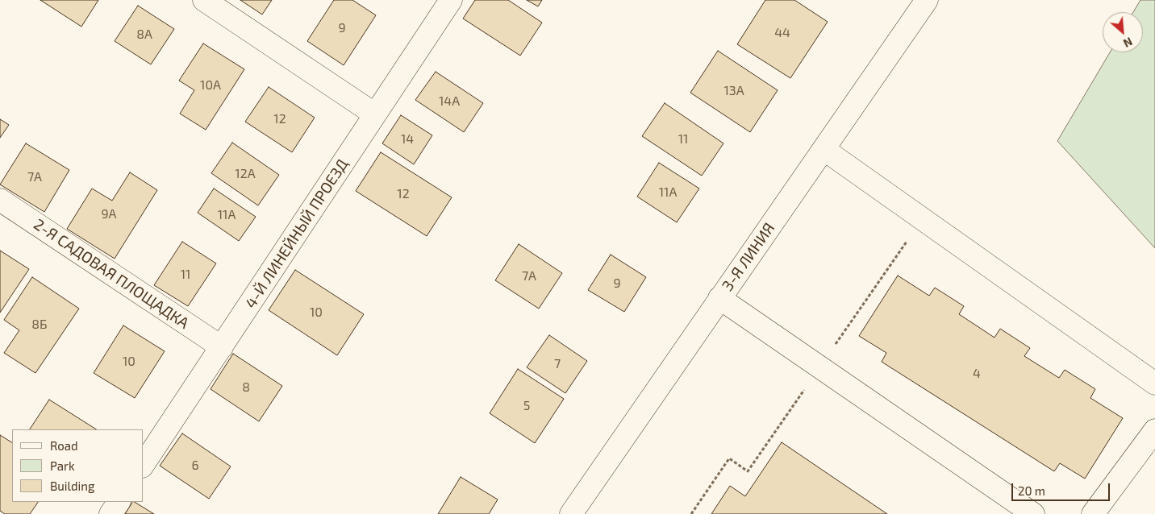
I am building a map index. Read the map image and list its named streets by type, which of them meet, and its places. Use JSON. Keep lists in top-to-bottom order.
{
  "streets": {
    "street": ["4-Й ЛИНЕЙНЫЙ ПРОЕЗД", "3-Я ЛИНИЯ", "2-Я CАДОВАЯ ПЛОЩАДКА"]
  },
  "crossings": [
    ["4-Й ЛИНЕЙНЫЙ ПРОЕЗД", "2-Я CАДОВАЯ ПЛОЩАДКА"]
  ],
  "house_numbers": [
    "9",
    "44",
    "8А",
    "10А",
    "13А",
    "14А",
    "12",
    "14",
    "11",
    "12А",
    "7А",
    "11А",
    "12",
    "9А",
    "11А",
    "11",
    "7А",
    "9",
    "10",
    "8Б",
    "10",
    "7",
    "4",
    "8",
    "5",
    "6"
  ],
  "legend": ["Road", "Park", "Building"],
  "scale_bar": "20 m",
  "north": "bottom right"
}
